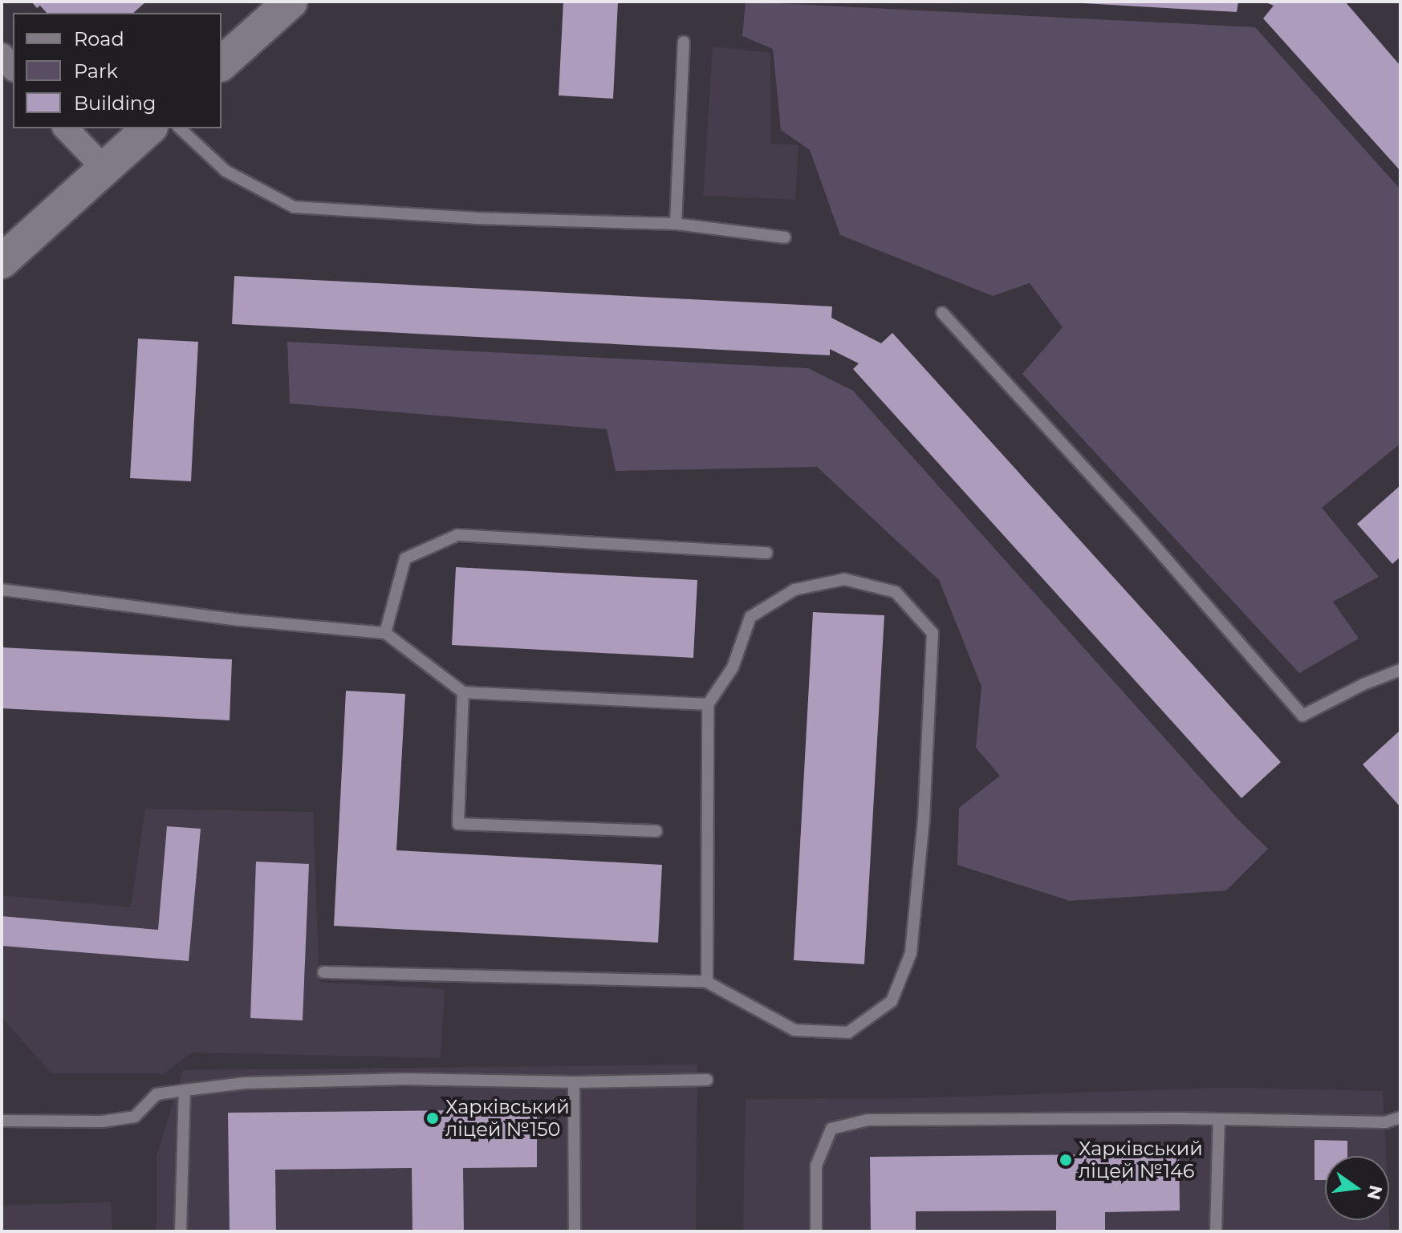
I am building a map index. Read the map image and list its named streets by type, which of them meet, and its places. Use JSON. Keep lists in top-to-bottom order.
{
  "places": ["Харківський ліцей №150", "Харківський ліцей №146"],
  "legend": ["Road", "Park", "Building"],
  "north": "right"
}
